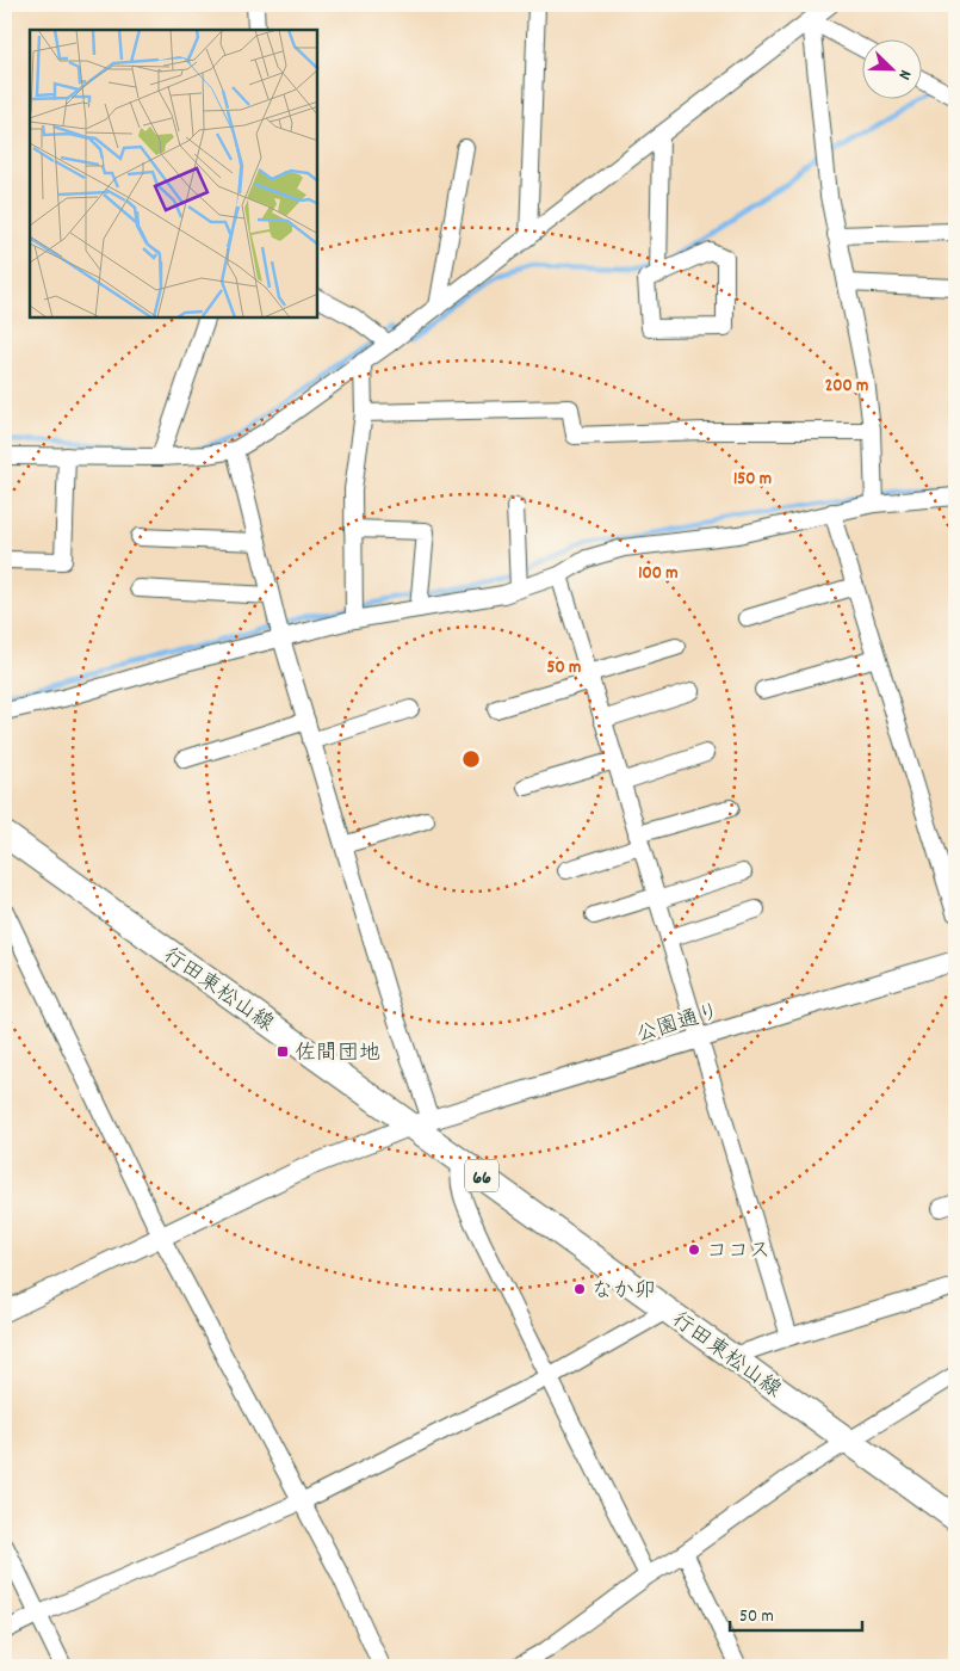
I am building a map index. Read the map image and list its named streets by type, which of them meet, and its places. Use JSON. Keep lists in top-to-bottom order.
{
  "streets": {
    "main road": ["行田東松山線", "66"],
    "street": ["公園通り"]
  },
  "crossings": [
    ["行田東松山線", "公園通り"]
  ],
  "places": {
    "transit": ["佐間団地"],
    "other": ["ココス", "なか卯"]
  },
  "scale_bar": "50 m",
  "north": "bottom right",
  "rings": [
    "200 m",
    "150 m",
    "100 m",
    "50 m"
  ]
}
